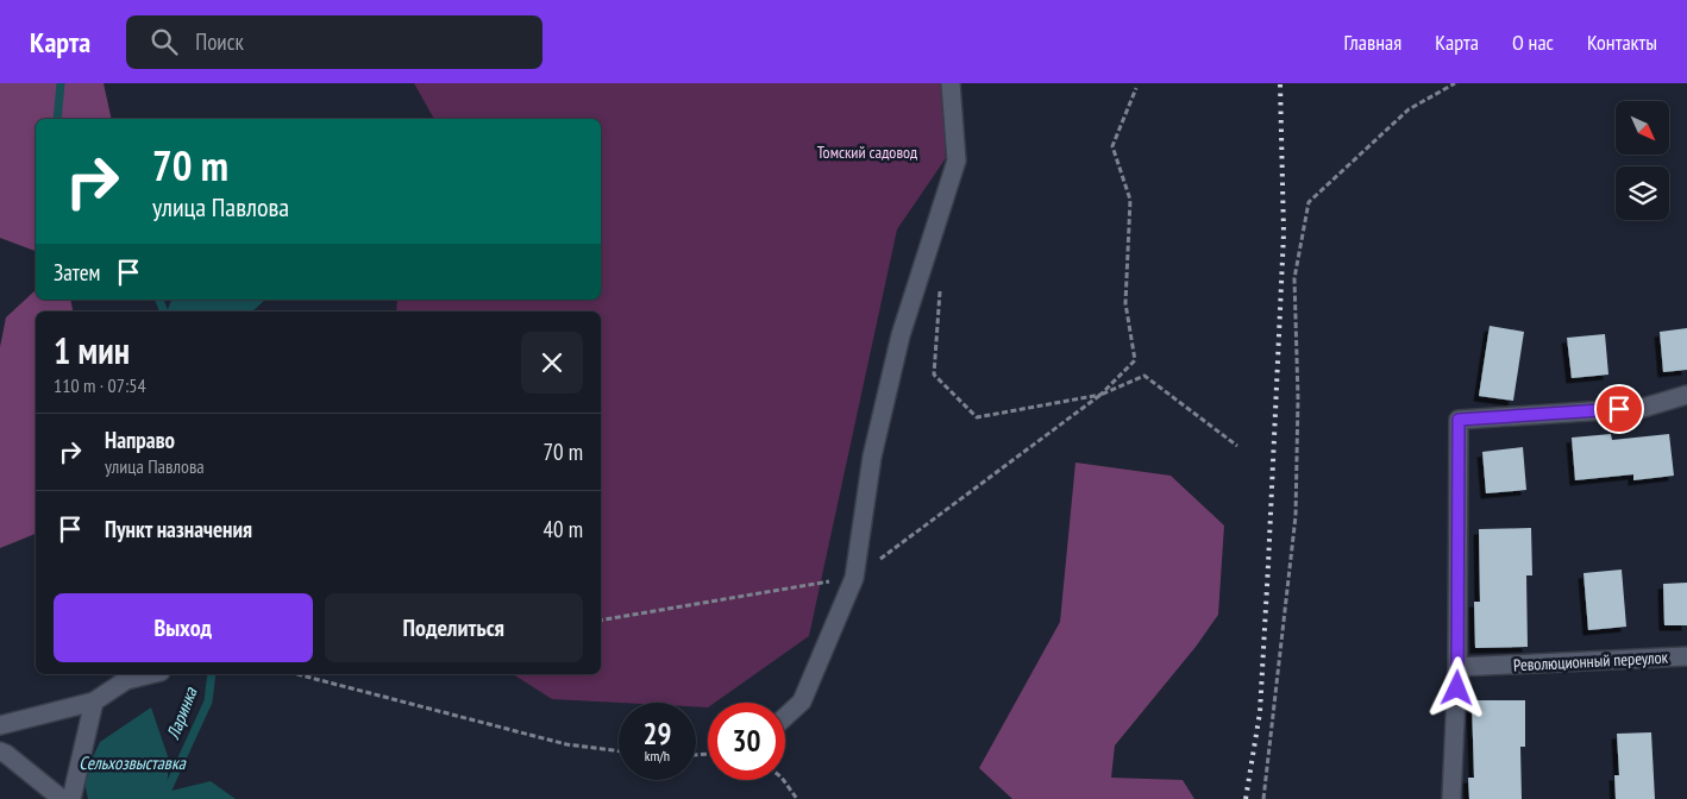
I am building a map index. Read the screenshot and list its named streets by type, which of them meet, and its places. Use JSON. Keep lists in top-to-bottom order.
{
  "streets": {
    "street": ["Революционный переулок"]
  },
  "water": ["Ларинка", "Сельхозвыставка"],
  "parks": ["Томский садовод"],
  "north": "bottom right",
  "page": {
    "header": "Карта",
    "search": "Поиск",
    "nav": [
      "Главная",
      "Карта",
      "О нас",
      "Контакты"
    ],
    "turn": ["70 m", "улица Павлова"],
    "then": "Затем",
    "heading": ["1 мин", "110 m · 07:54"],
    "list": [
      {
        "name": "Направо",
        "note": "улица Павлова",
        "value": "70 m"
      },
      {
        "name": "Пункт назначения",
        "value": "40 m"
      }
    ],
    "buttons": ["Выход", "Поделиться"],
    "speed": "29 km/h",
    "limit": "30"
  }
}
